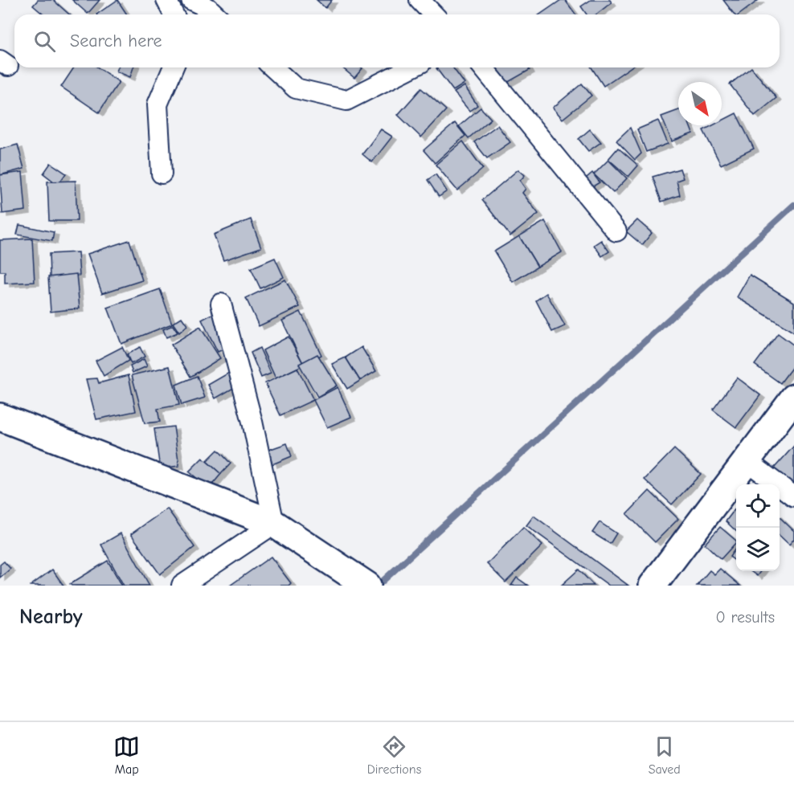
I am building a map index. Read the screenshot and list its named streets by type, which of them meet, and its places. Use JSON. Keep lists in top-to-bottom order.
{
  "north": "bottom right",
  "page": {
    "search": "Search here",
    "heading": ["Nearby", "0 results"],
    "nav": ["Map", "Directions", "Saved"]
  }
}
